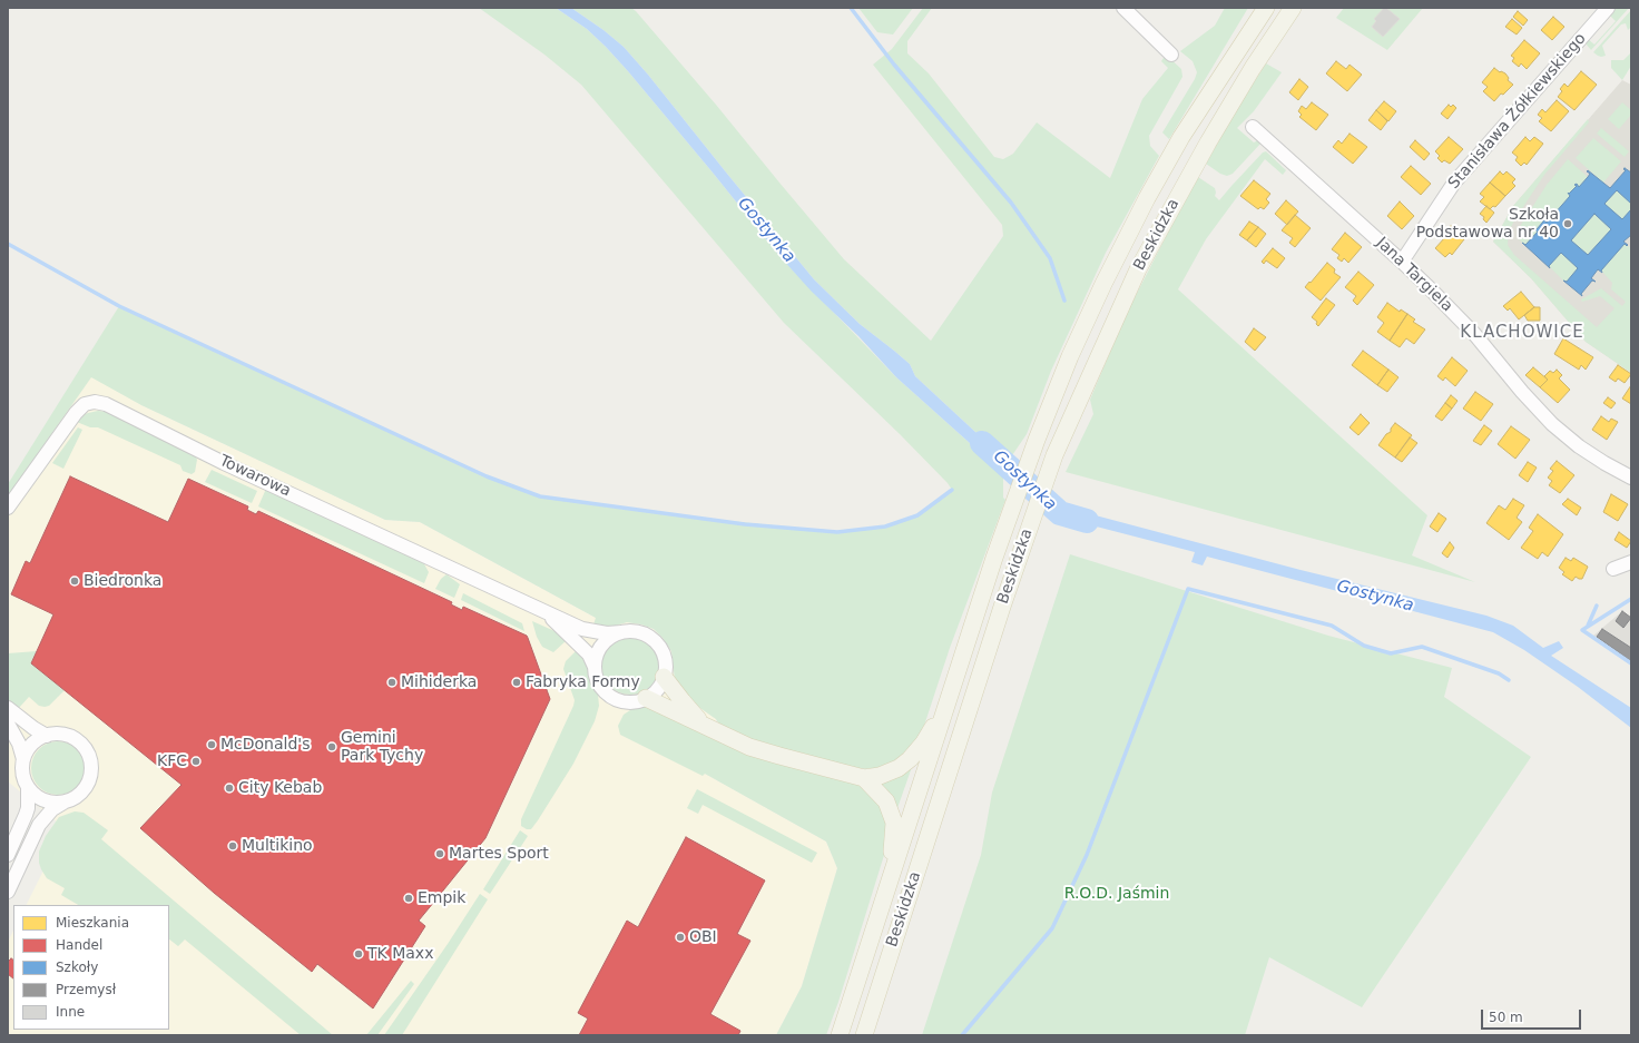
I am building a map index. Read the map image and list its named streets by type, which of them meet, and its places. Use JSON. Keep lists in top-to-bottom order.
{
  "streets": {
    "main road": ["Beskidzka"],
    "street": ["Stanisława Żółkiewskiego", "Jana Targiela", "Towarowa"]
  },
  "crossings": [
    ["Stanisława Żółkiewskiego", "Jana Targiela"]
  ],
  "districts": ["KLACHOWICE"],
  "water": ["Gostynka"],
  "parks": ["R.O.D. Jaśmin"],
  "places": [
    "Szkoła Podstawowa nr 40",
    "Biedronka",
    "Mihiderka",
    "Fabryka Formy",
    "McDonald's",
    "Gemini Park Tychy",
    "KFC",
    "City Kebab",
    "Multikino",
    "Martes Sport",
    "Empik",
    "OBI",
    "TK Maxx"
  ],
  "legend": [
    "Mieszkania",
    "Handel",
    "Szkoły",
    "Przemysł",
    "Inne"
  ],
  "scale_bar": "50 m"
}
